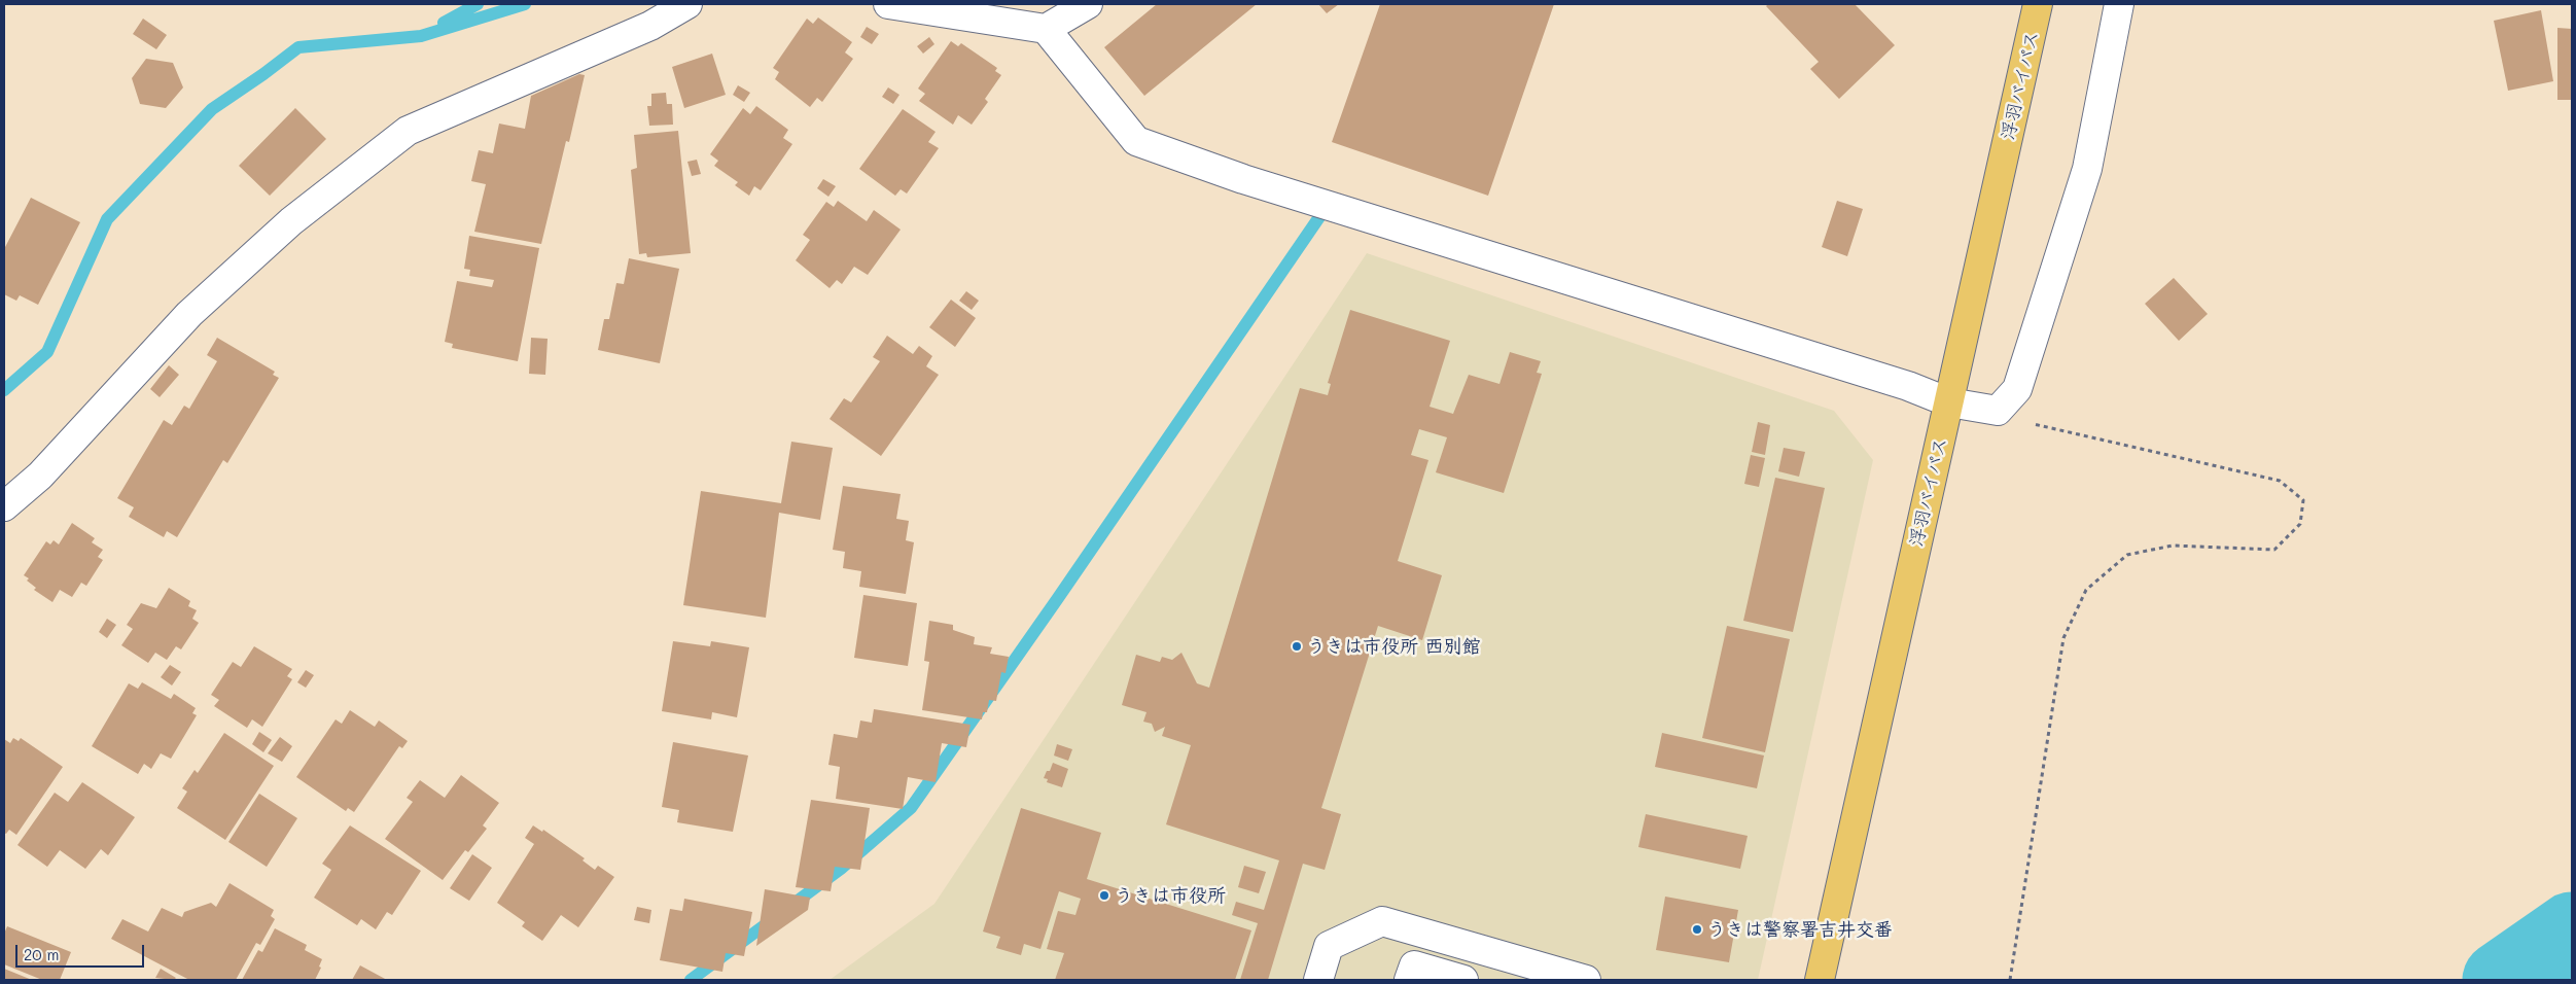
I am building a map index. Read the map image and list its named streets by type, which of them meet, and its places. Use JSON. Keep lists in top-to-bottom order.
{
  "streets": {
    "highway": ["浮羽バイパス"]
  },
  "places": ["うきは市役所 西別館", "うきは市役所", "うきは警察署吉井交番"],
  "scale_bar": "20 m"
}
